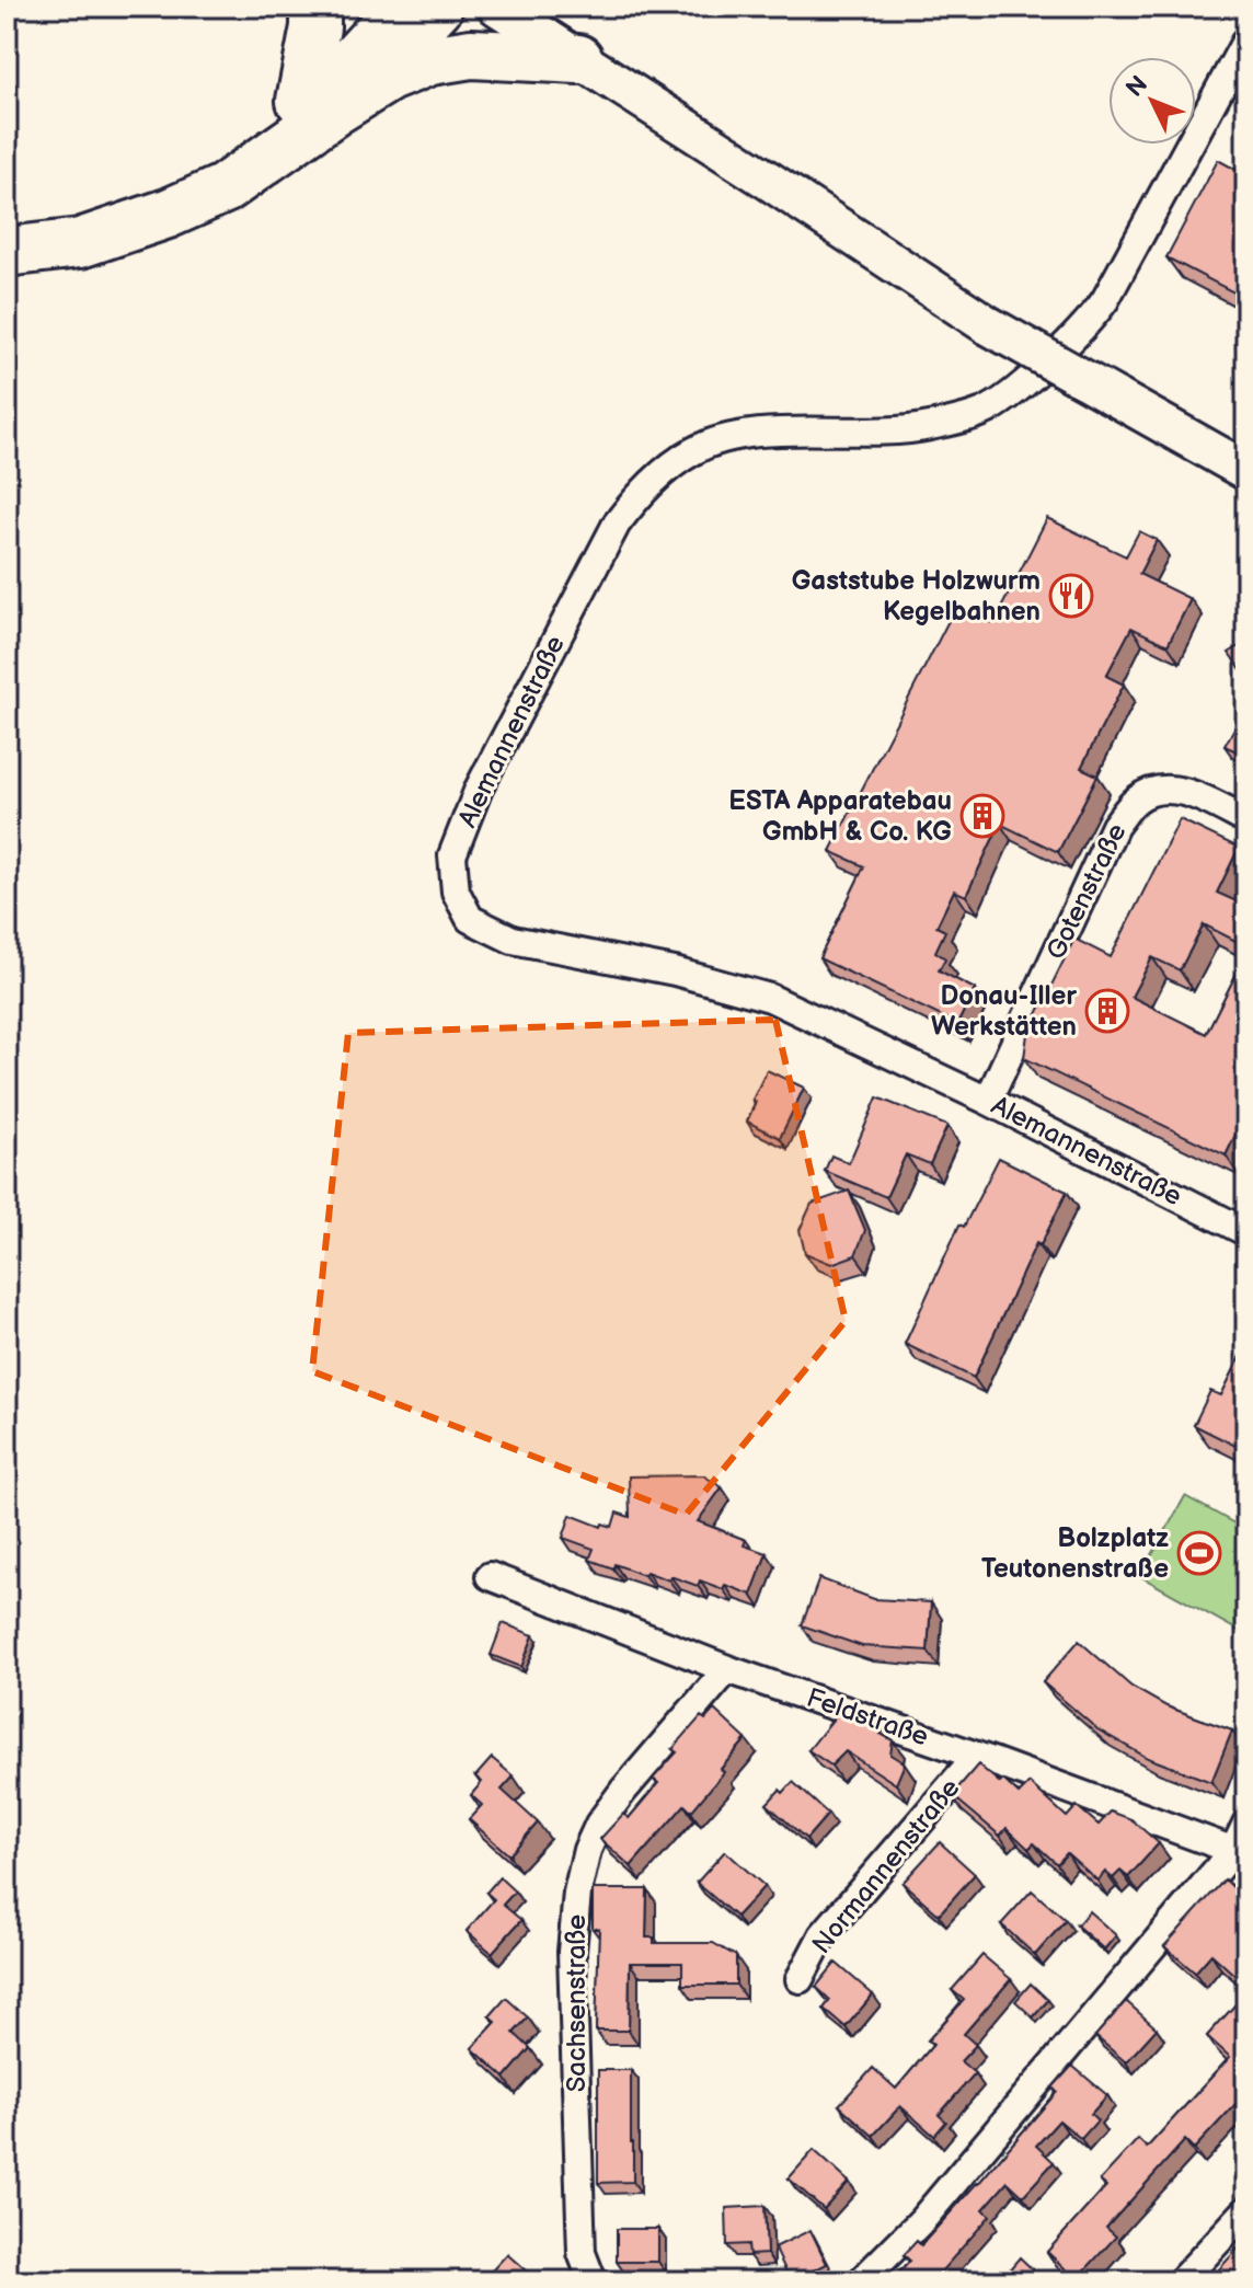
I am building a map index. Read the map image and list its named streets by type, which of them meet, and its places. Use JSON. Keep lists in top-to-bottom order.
{
  "streets": {
    "street": [
      "Alemannenstraße",
      "Gotenstraße",
      "Feldstraße",
      "Normannenstraße",
      "Sachsenstraße"
    ]
  },
  "crossings": [
    ["Alemannenstraße", "Gotenstraße"],
    ["Feldstraße", "Normannenstraße"],
    ["Feldstraße", "Sachsenstraße"]
  ],
  "places": {
    "restaurant": ["Gaststube Holzwurm Kegelbahnen"],
    "building": ["ESTA Apparatebau GmbH & Co. KG", "Donau-Iller Werkstätten"],
    "sports": ["Bolzplatz Teutonenstraße"]
  },
  "north": "top left"
}
